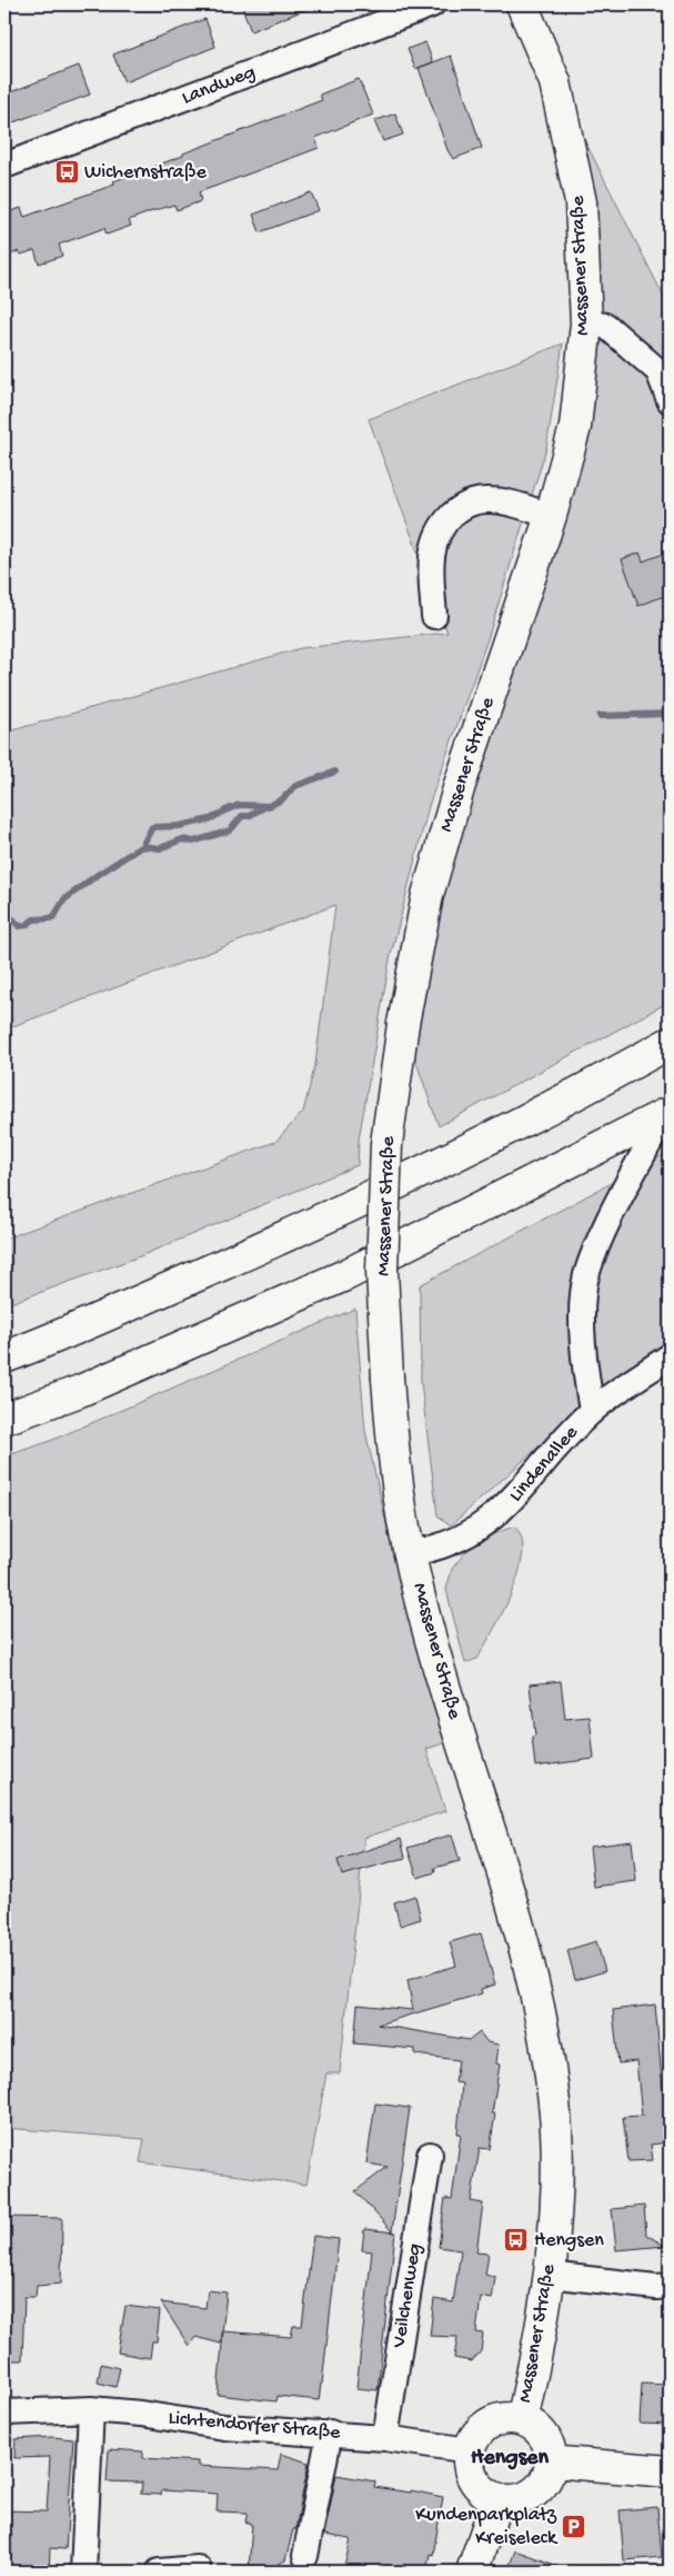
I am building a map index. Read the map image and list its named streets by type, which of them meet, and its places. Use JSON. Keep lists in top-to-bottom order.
{
  "streets": {
    "main road": ["Massener Straße"],
    "street": [
      "Landweg",
      "Lindenallee",
      "Veilchenweg",
      "Lichtendorfer Straße"
    ]
  },
  "crossings": [
    ["Massener Straße", "Lindenallee"],
    ["Massener Straße", "Lichtendorfer Straße"],
    ["Veilchenweg", "Lichtendorfer Straße"]
  ],
  "districts": ["Hengsen"],
  "places": {
    "bus stop": ["Wichernstraße", "Hengsen"],
    "parking": ["Kundenparkplatz Kreiseleck"]
  }
}
